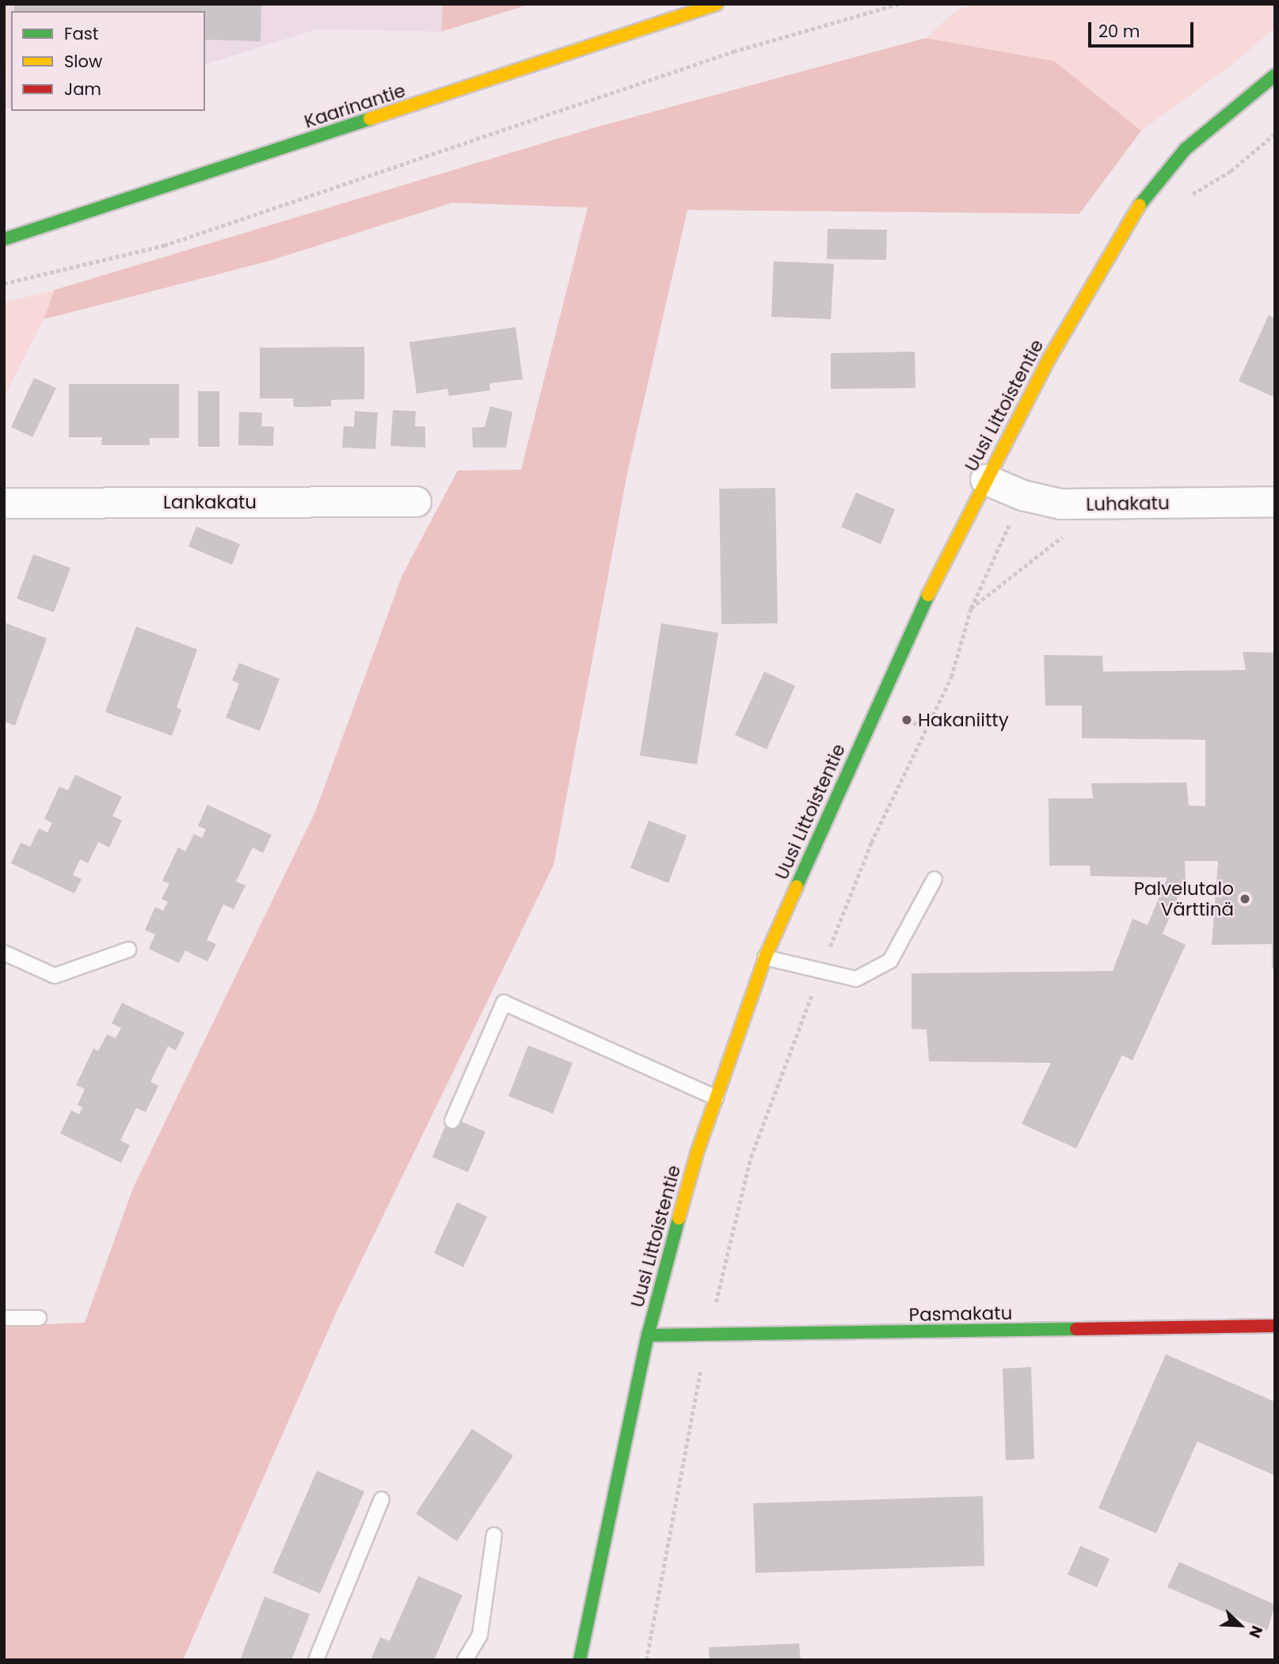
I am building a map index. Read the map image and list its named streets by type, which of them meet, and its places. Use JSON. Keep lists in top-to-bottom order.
{
  "streets": {
    "street": [
      "Kaarinantie",
      "Uusi Littoistentie",
      "Lankakatu",
      "Luhakatu",
      "Pasmakatu"
    ]
  },
  "crossings": [
    ["Uusi Littoistentie", "Luhakatu"],
    ["Uusi Littoistentie", "Pasmakatu"]
  ],
  "places": ["Hakaniitty", "Palvelutalo Värttinä"],
  "legend": ["Fast", "Slow", "Jam"],
  "scale_bar": "20 m",
  "north": "bottom right"
}
